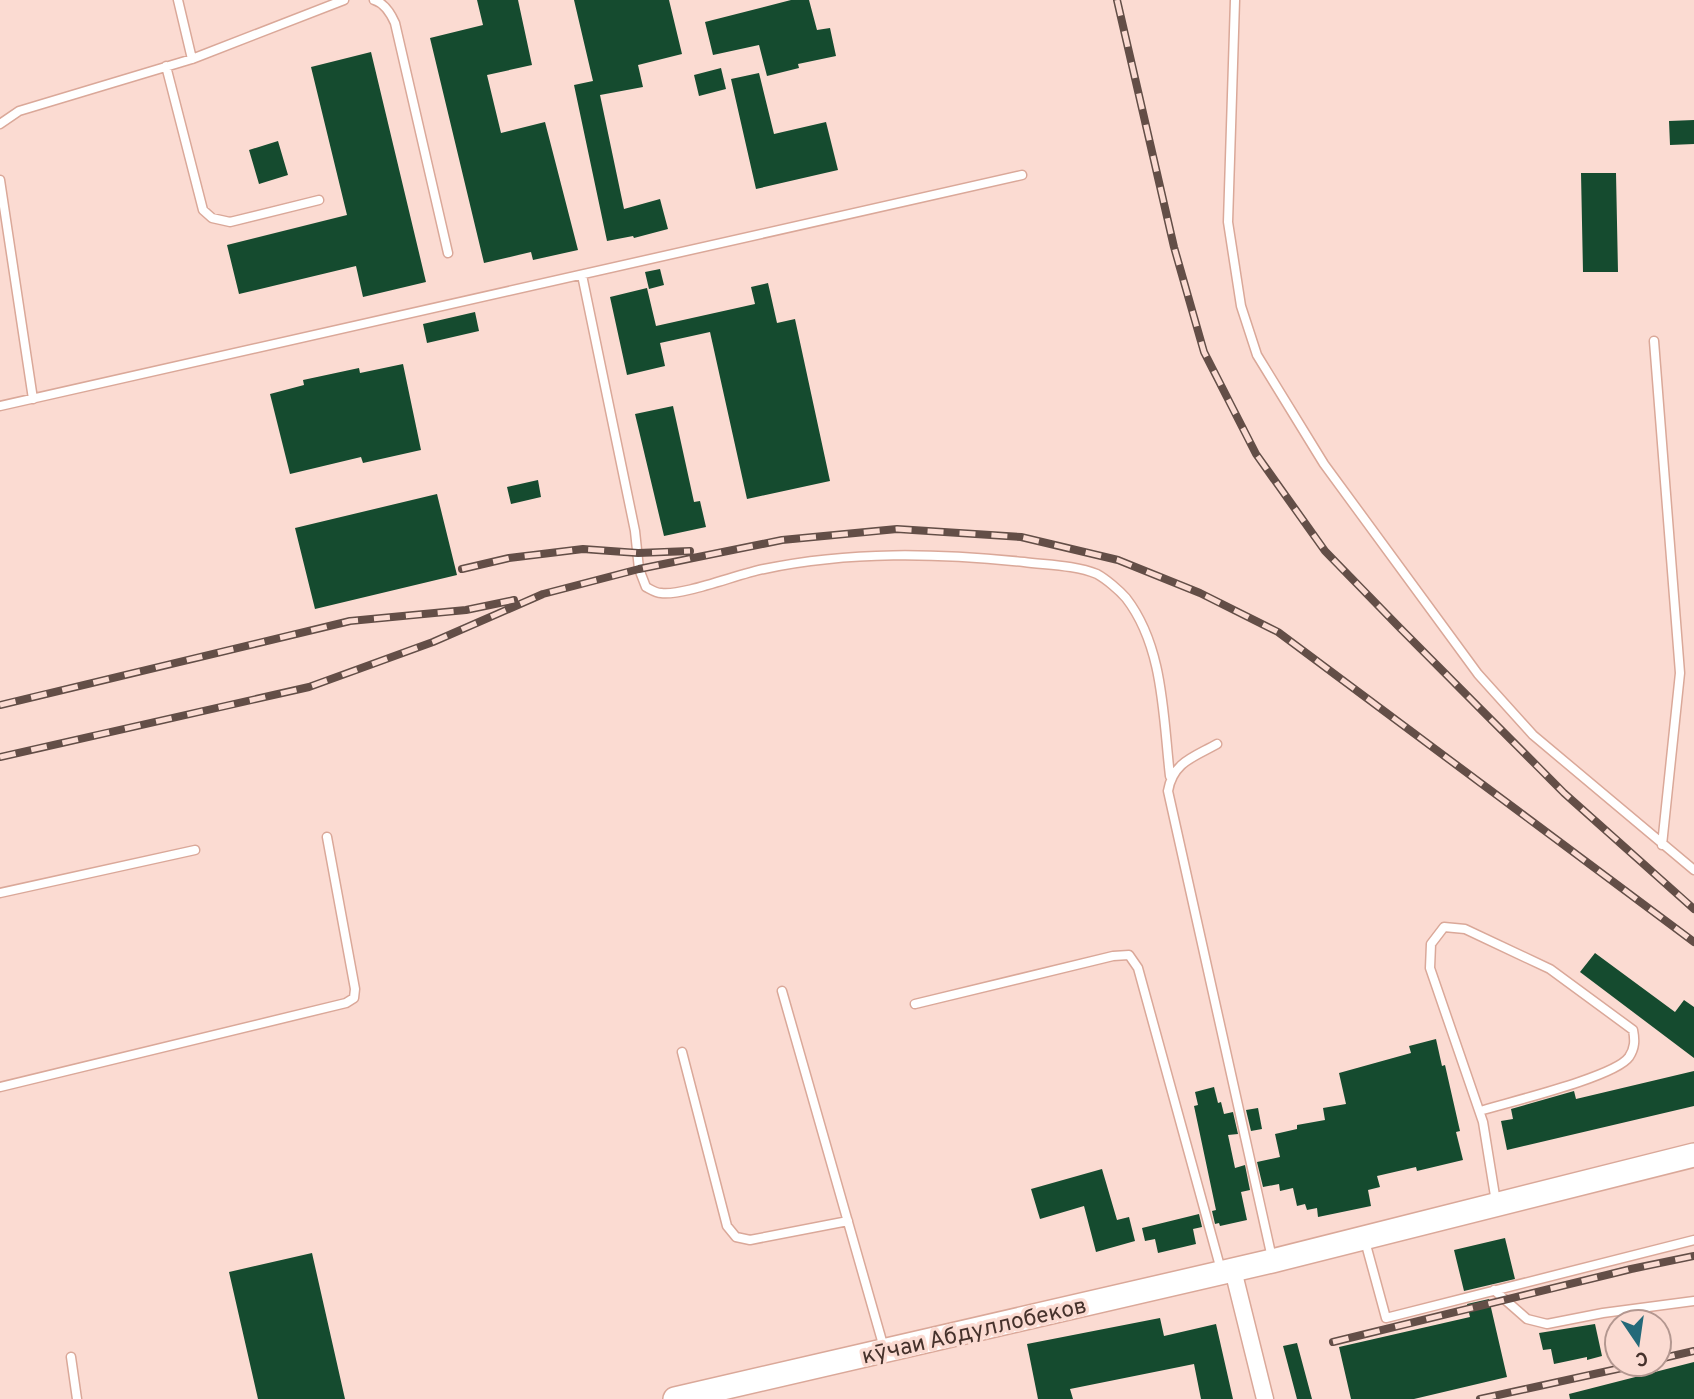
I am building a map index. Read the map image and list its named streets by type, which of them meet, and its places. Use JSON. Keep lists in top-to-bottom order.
{
  "streets": {
    "street": ["кӯчаи Абдуллобеков"]
  },
  "north": "bottom"
}
